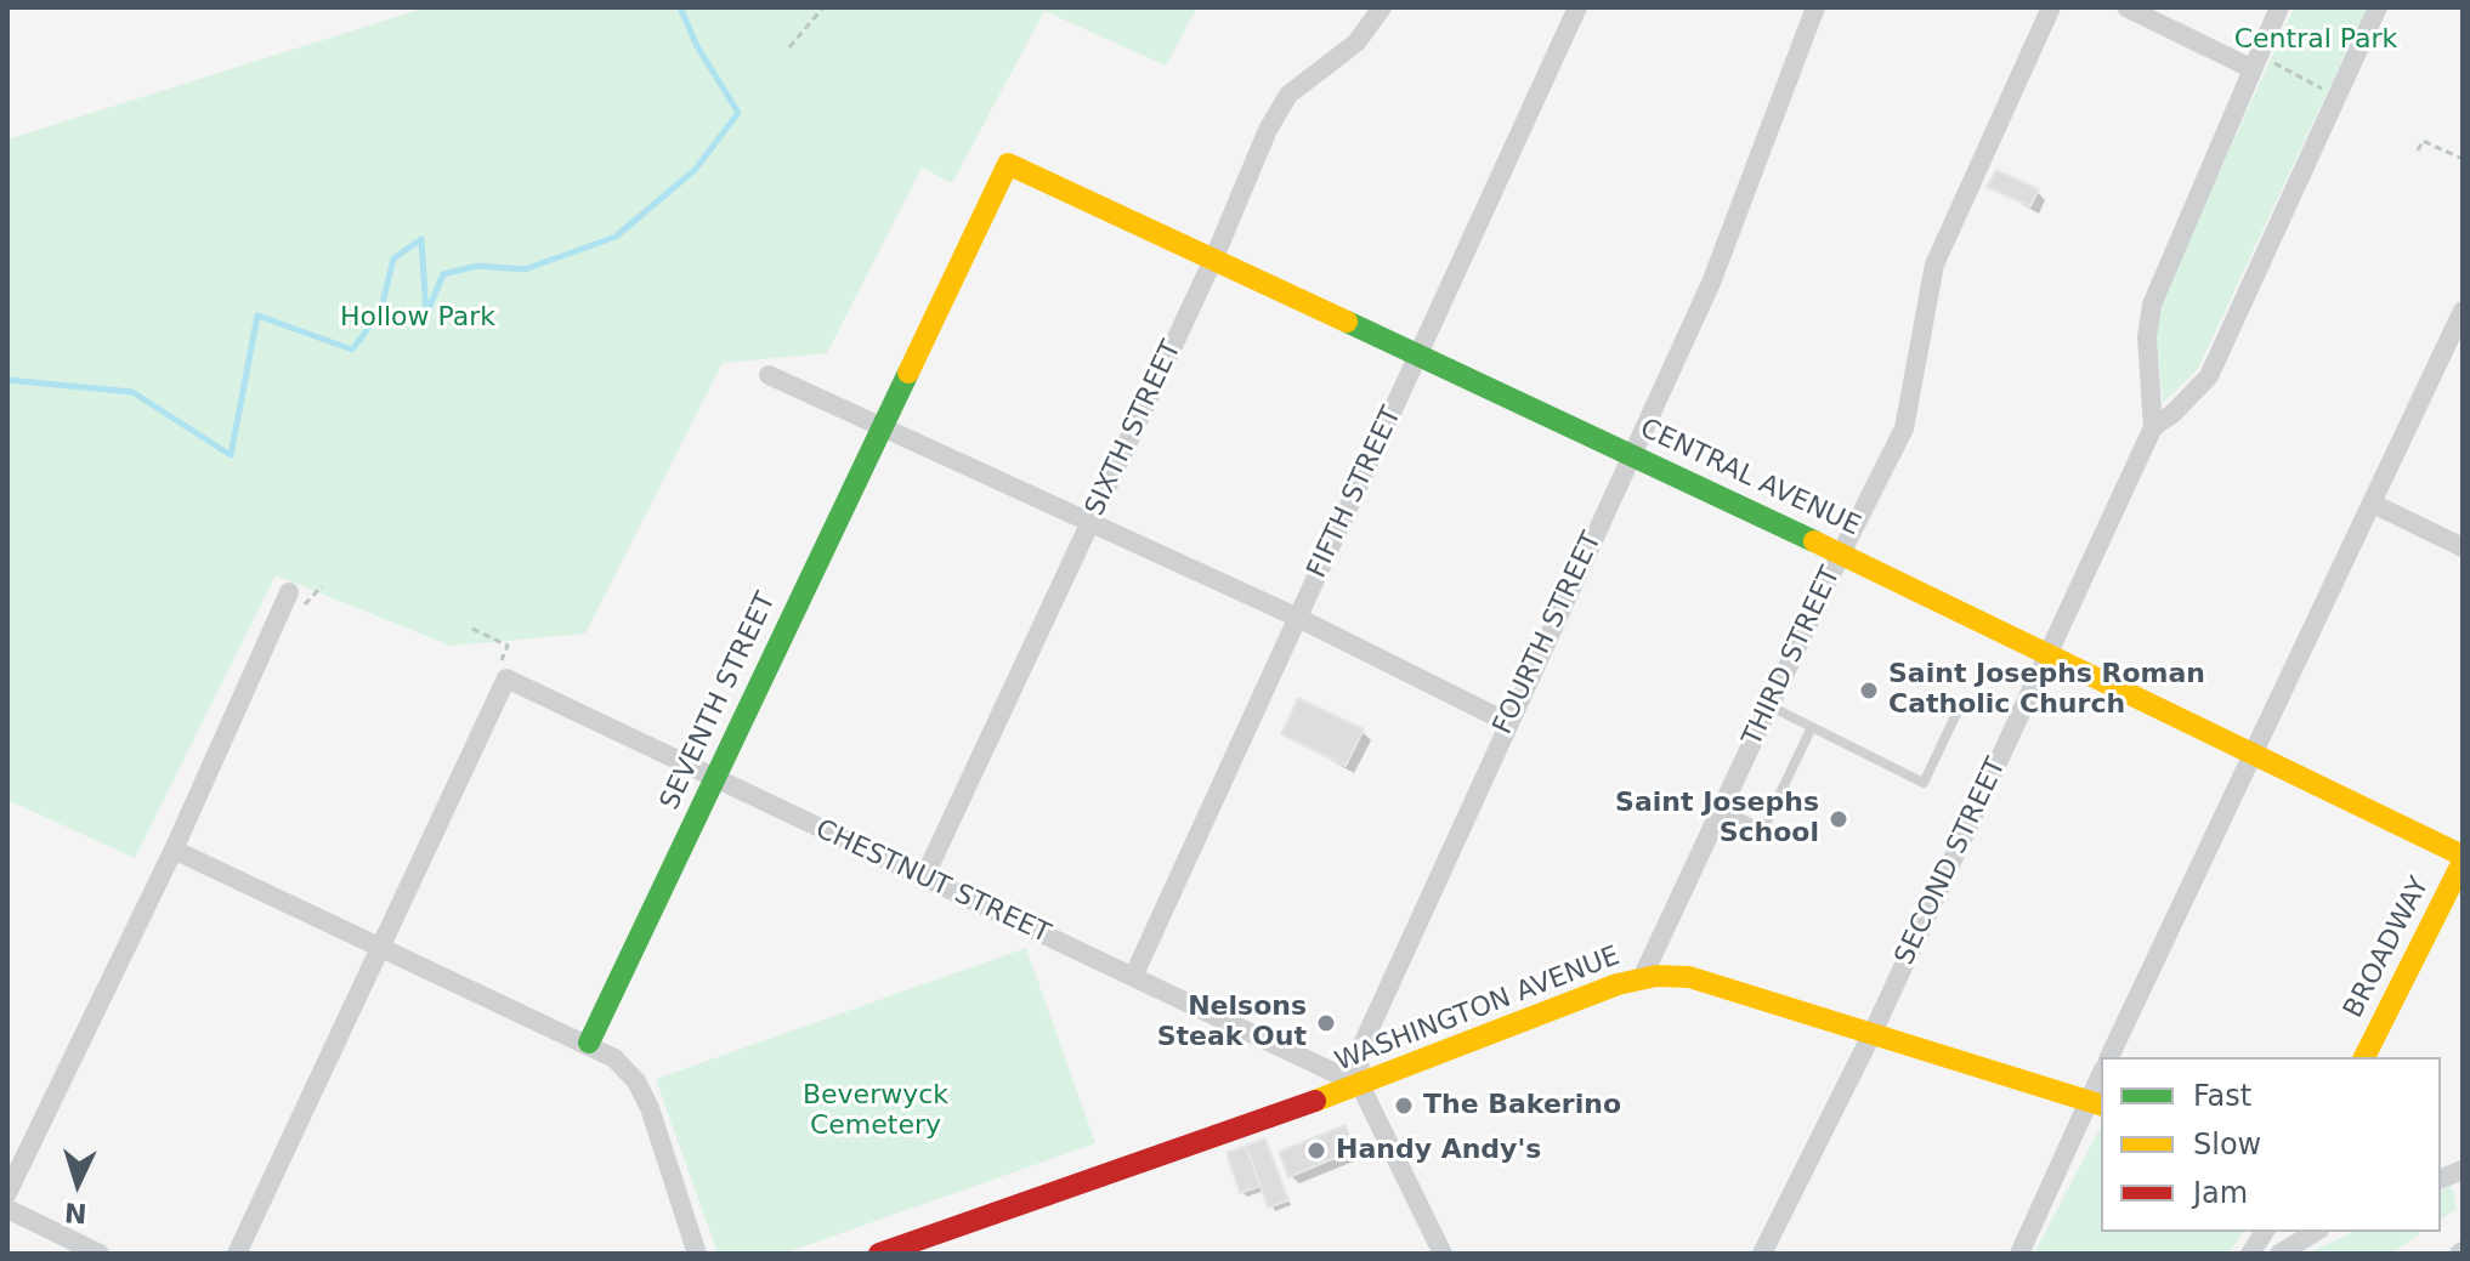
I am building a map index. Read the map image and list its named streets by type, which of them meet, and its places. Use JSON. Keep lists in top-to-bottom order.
{
  "streets": {
    "street": [
      "SIXTH STREET",
      "CENTRAL AVENUE",
      "FIFTH STREET",
      "FOURTH STREET",
      "THIRD STREET",
      "SEVENTH STREET",
      "SECOND STREET",
      "CHESTNUT STREET",
      "BROADWAY",
      "WASHINGTON AVENUE"
    ]
  },
  "crossings": [
    ["SIXTH STREET", "CENTRAL AVENUE"],
    ["SIXTH STREET", "CHESTNUT STREET"],
    ["CENTRAL AVENUE", "FIFTH STREET"],
    ["CENTRAL AVENUE", "FOURTH STREET"],
    ["CENTRAL AVENUE", "THIRD STREET"],
    ["CENTRAL AVENUE", "SEVENTH STREET"],
    ["CENTRAL AVENUE", "SECOND STREET"],
    ["CENTRAL AVENUE", "BROADWAY"],
    ["FIFTH STREET", "CHESTNUT STREET"],
    ["FOURTH STREET", "CHESTNUT STREET"],
    ["FOURTH STREET", "WASHINGTON AVENUE"],
    ["THIRD STREET", "WASHINGTON AVENUE"],
    ["SEVENTH STREET", "CHESTNUT STREET"],
    ["SECOND STREET", "WASHINGTON AVENUE"],
    ["CHESTNUT STREET", "WASHINGTON AVENUE"]
  ],
  "parks": ["Central Park", "Hollow Park", "Beverwyck Cemetery"],
  "places": [
    "Saint Josephs Roman Catholic Church",
    "Saint Josephs School",
    "Nelsons Steak Out",
    "The Bakerino",
    "Handy Andy's"
  ],
  "legend": ["Fast", "Slow", "Jam"],
  "north": "bottom"
}
